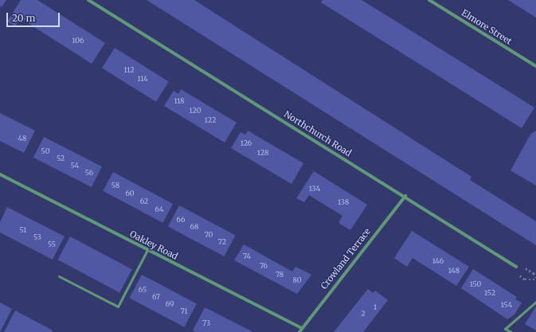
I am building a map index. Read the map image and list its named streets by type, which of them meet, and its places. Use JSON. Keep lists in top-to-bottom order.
{
  "streets": {
    "street": [
      "Elmore Street",
      "Northchurch Road",
      "Oakley Road",
      "Crowland Terrace"
    ]
  },
  "crossings": [
    ["Northchurch Road", "Crowland Terrace"],
    ["Oakley Road", "Crowland Terrace"]
  ],
  "house_numbers": [
    "106",
    "112",
    "114",
    "118",
    "120",
    "122",
    "48",
    "126",
    "50",
    "128",
    "52",
    "54",
    "56",
    "58",
    "134",
    "60",
    "62",
    "138",
    "64",
    "66",
    "68",
    "51",
    "70",
    "53",
    "72",
    "55",
    "74",
    "146",
    "76",
    "148",
    "78",
    "80",
    "150",
    "65",
    "152",
    "67",
    "69",
    "154",
    "1",
    "71",
    "2",
    "73"
  ],
  "scale_bar": "20 m"
}
